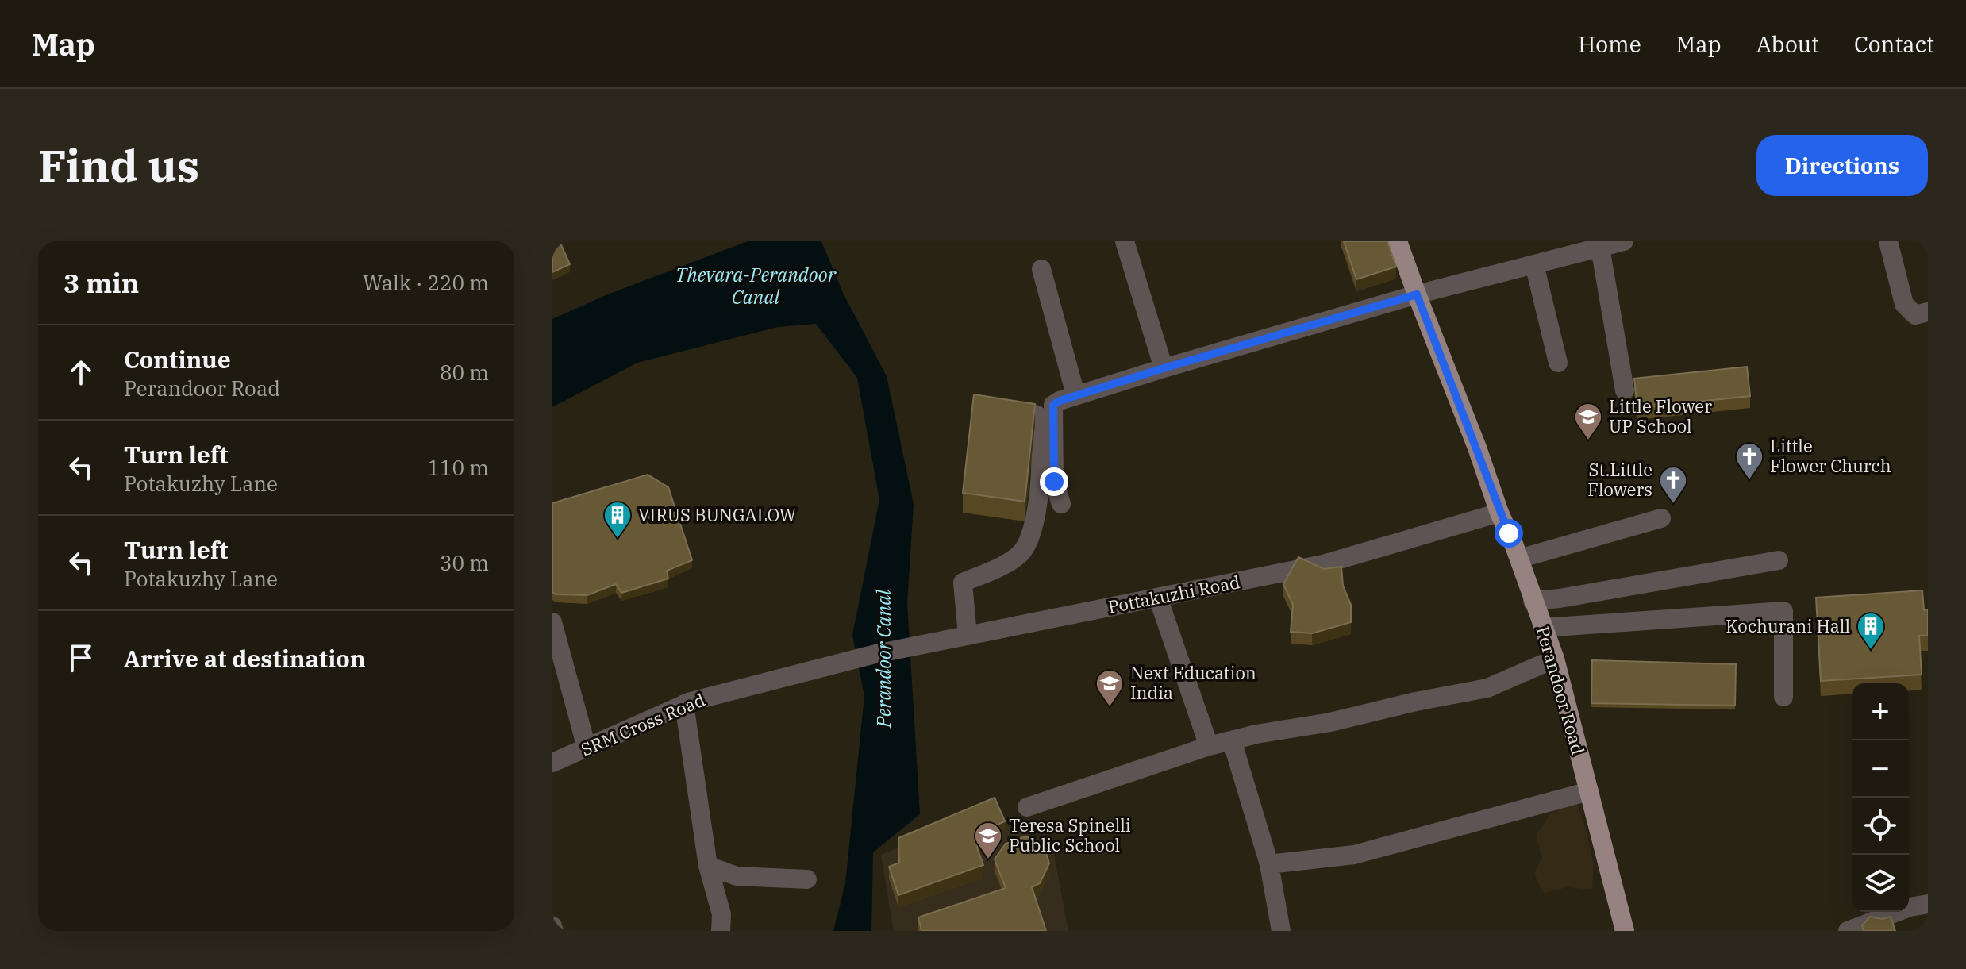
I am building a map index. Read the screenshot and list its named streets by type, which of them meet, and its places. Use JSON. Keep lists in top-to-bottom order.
{
  "streets": {
    "main road": ["Perandoor Road"],
    "street": ["Pottakuzhi Road", "SRM Cross Road"]
  },
  "crossings": [
    ["Pottakuzhi Road", "Perandoor Road"],
    ["Pottakuzhi Road", "SRM Cross Road"]
  ],
  "water": ["Thevara-Perandoor Canal", "Perandoor Canal"],
  "places": {
    "school or university": ["Little Flower UP School", "Next Education India", "Teresa Spinelli Public School"],
    "church": ["Little Flower Church", "St.Little Flowers"],
    "building": ["VIRUS BUNGALOW", "Kochurani Hall"]
  },
  "page": {
    "header": "Map",
    "nav": [
      "Home",
      "Map",
      "About",
      "Contact"
    ],
    "buttons": "Directions",
    "title": "Find us",
    "heading": ["3 min", "Walk · 220 m"],
    "list": [
      ["Continue", "Perandoor Road", "80 m"],
      ["Turn left", "Potakuzhy Lane", "110 m"],
      ["Turn left", "Potakuzhy Lane", "30 m"],
      "Arrive at destination"
    ],
    "map_buttons": ["+", "−"]
  }
}
